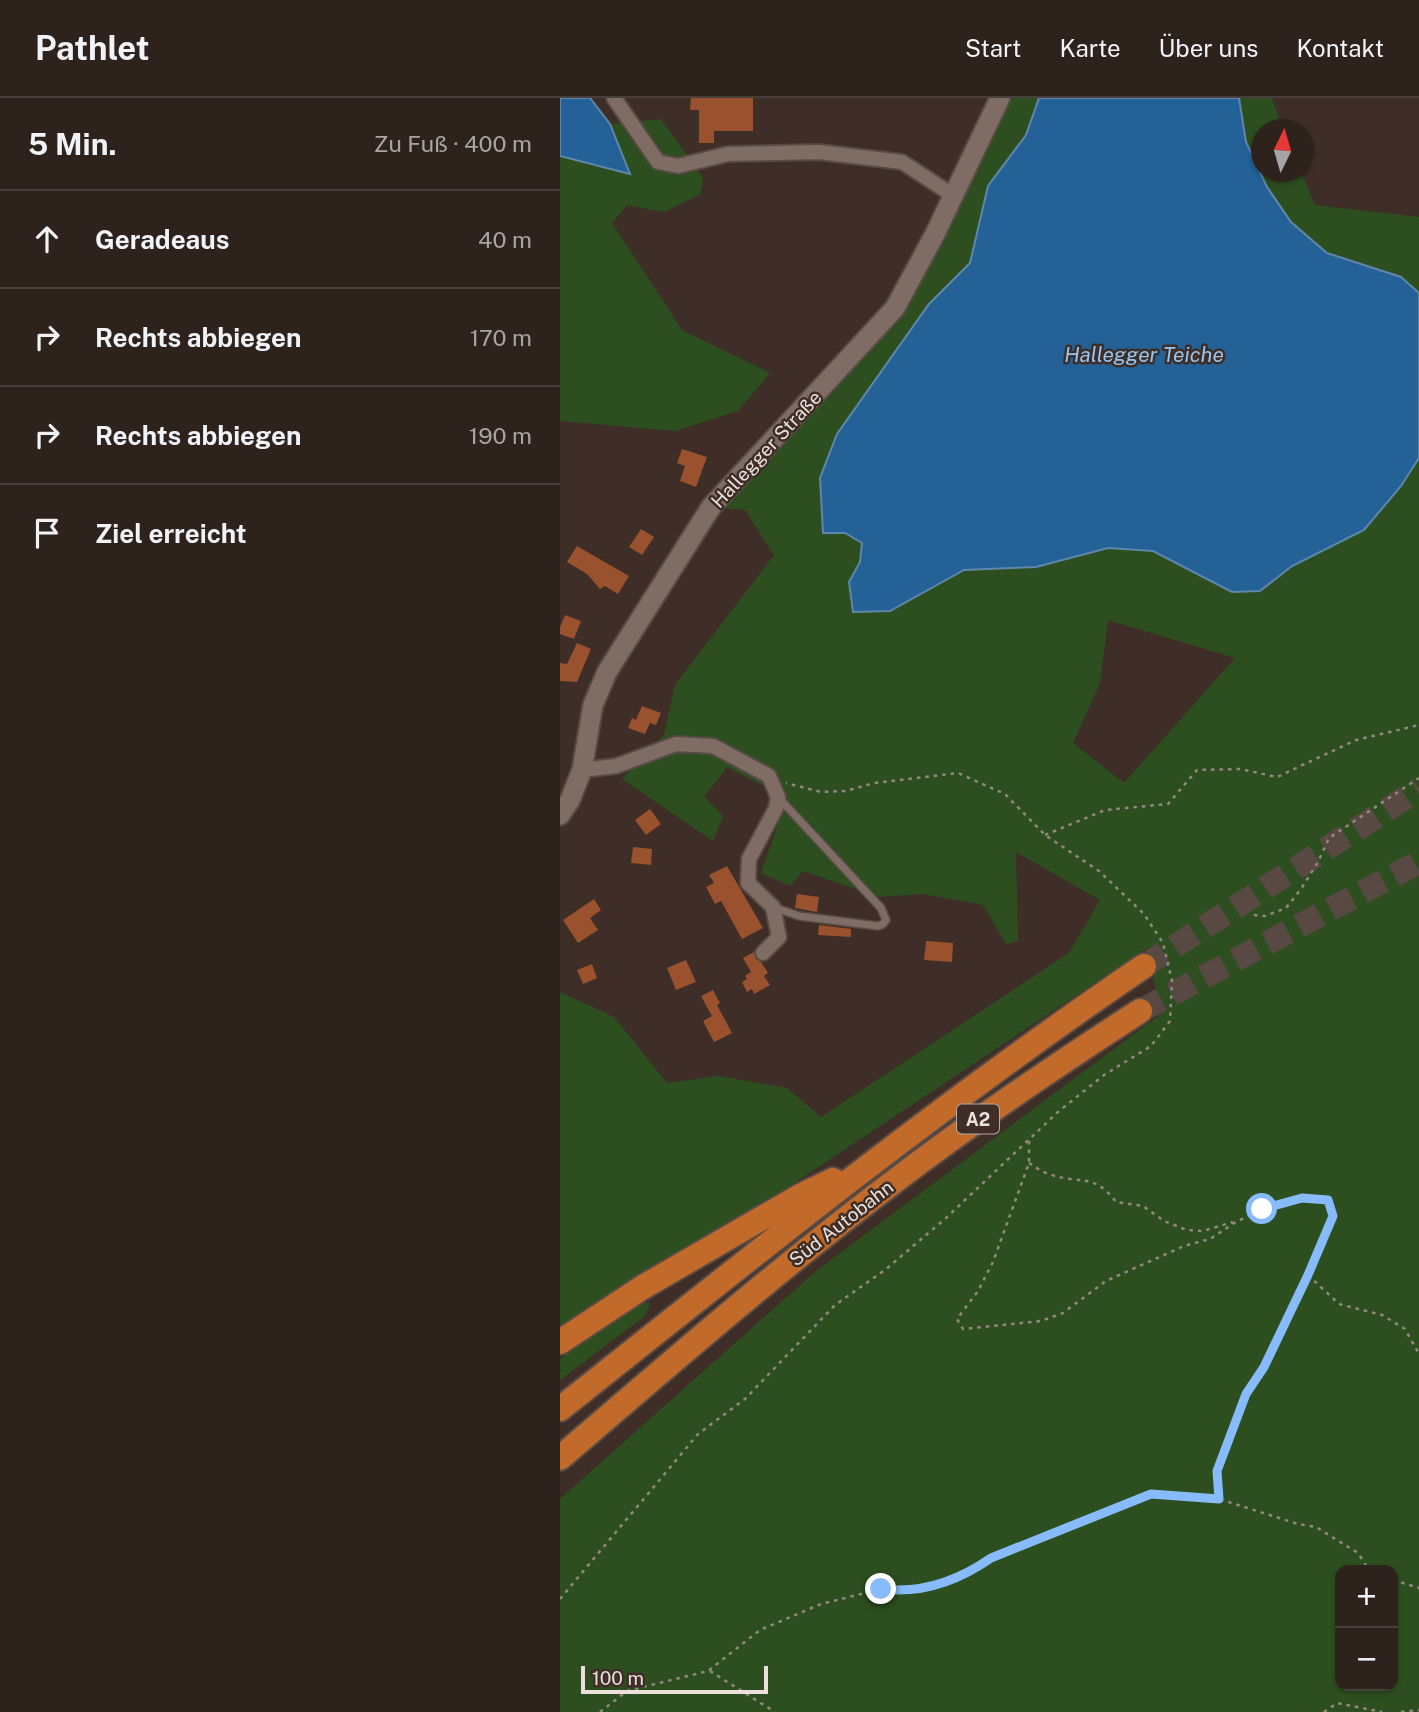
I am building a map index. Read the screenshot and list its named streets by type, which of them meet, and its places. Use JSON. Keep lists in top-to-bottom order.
{
  "streets": {
    "highway": ["A2", "Süd Autobahn"],
    "main road": ["Hallegger Straße"]
  },
  "water": ["Hallegger Teiche"],
  "scale_bar": "100 m",
  "north": "top",
  "page": {
    "header": "Pathlet",
    "nav": [
      "Start",
      "Karte",
      "Über uns",
      "Kontakt"
    ],
    "heading": ["5 Min.", "Zu Fuß · 400 m"],
    "list": [
      ["Geradeaus", "40 m"],
      ["Rechts abbiegen", "170 m"],
      ["Rechts abbiegen", "190 m"],
      "Ziel erreicht"
    ],
    "map_buttons": ["+", "−"],
    "scale": "100 m"
  }
}
